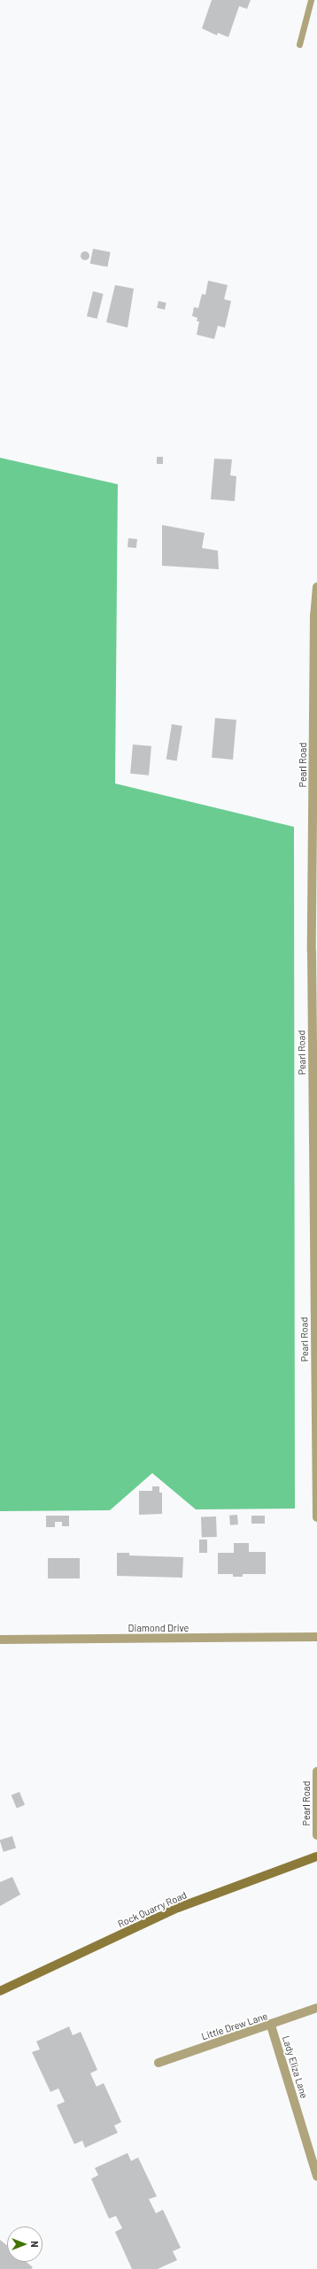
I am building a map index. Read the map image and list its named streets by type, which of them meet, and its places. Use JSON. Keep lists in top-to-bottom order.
{
  "streets": {
    "main road": ["Rock Quarry Road"],
    "street": [
      "Pearl Road",
      "Diamond Drive",
      "Little Drew Lane",
      "Lady Eliza Lane"
    ]
  },
  "crossings": [
    ["Little Drew Lane", "Lady Eliza Lane"]
  ],
  "north": "right"
}
